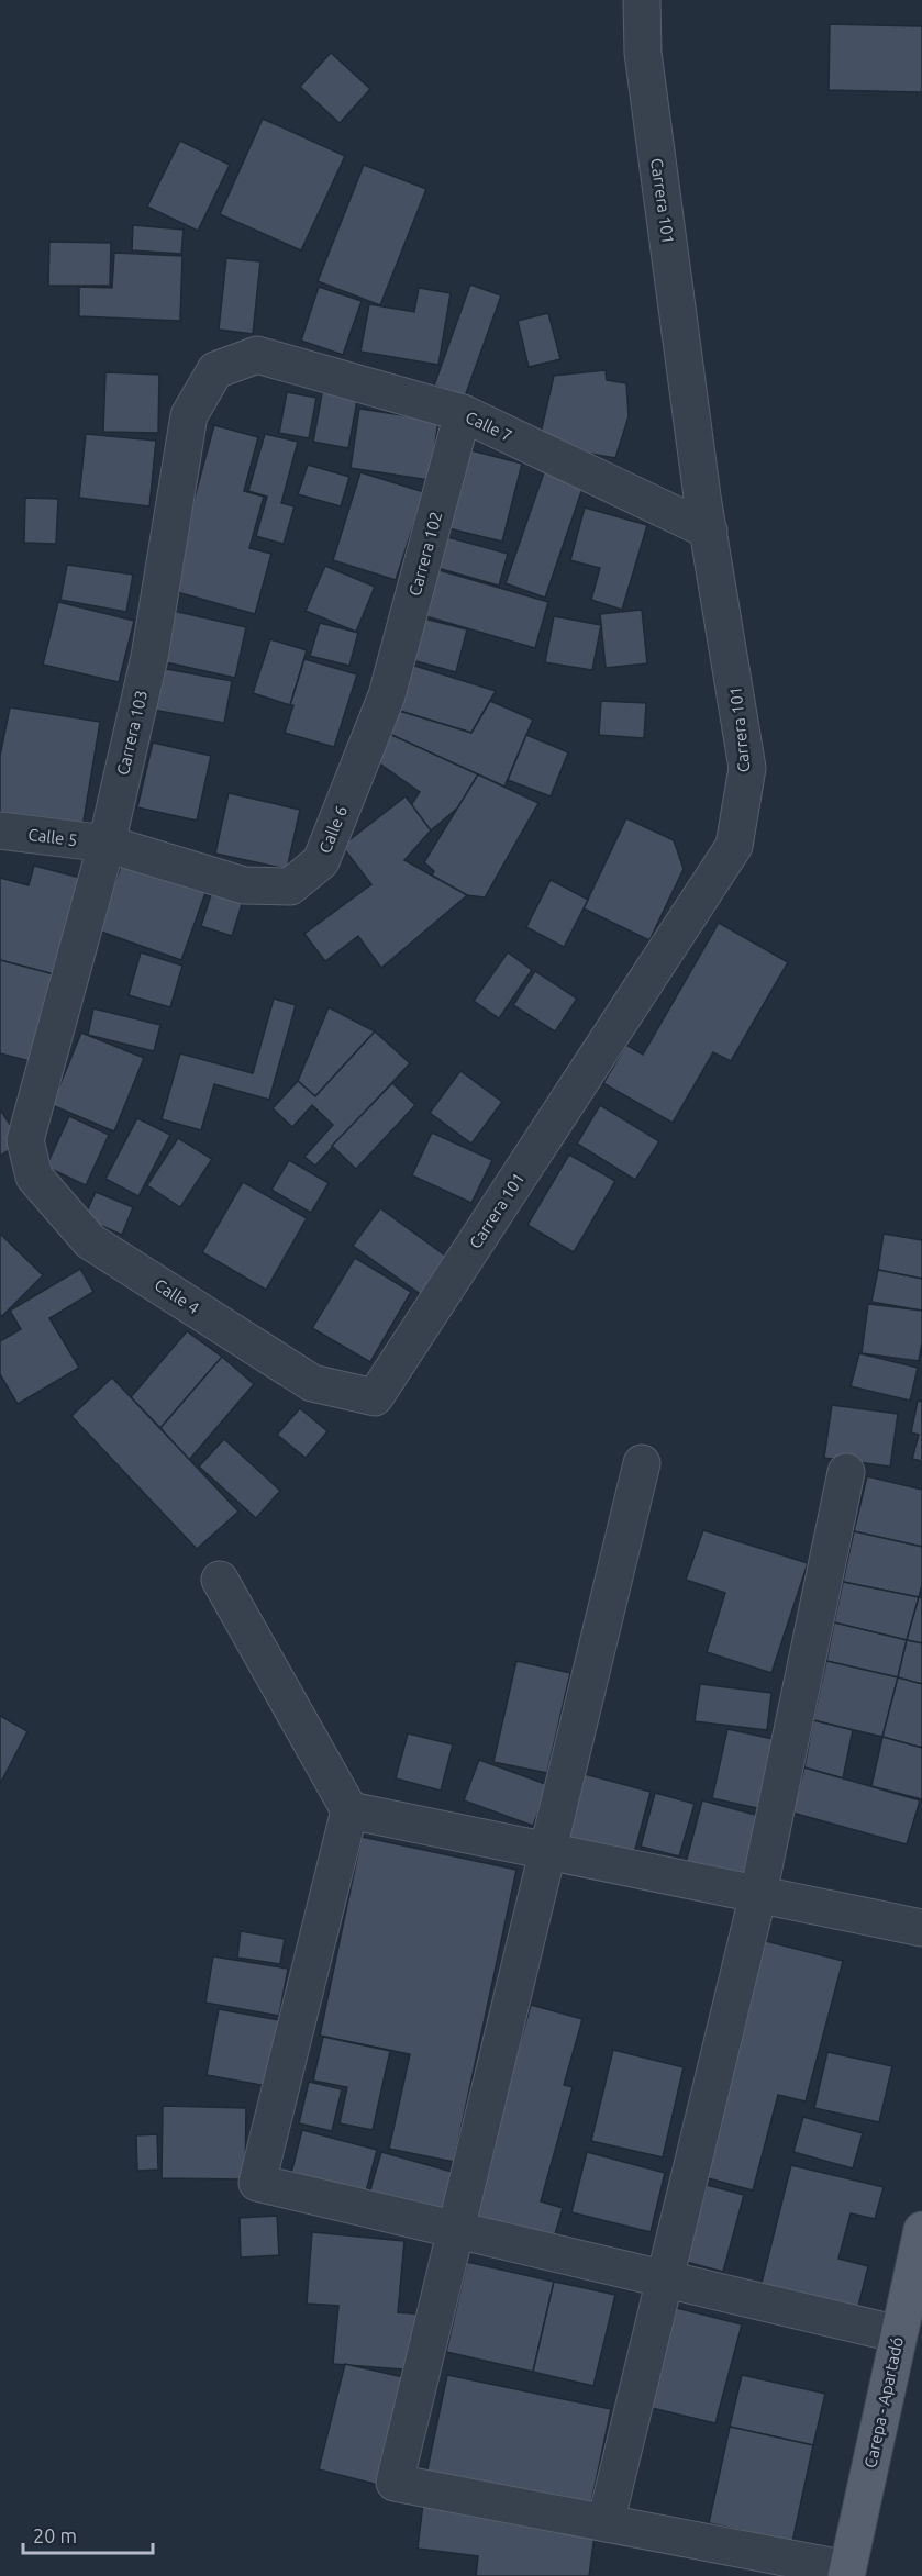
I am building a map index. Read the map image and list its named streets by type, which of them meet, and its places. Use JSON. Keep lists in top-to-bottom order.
{
  "streets": {
    "main road": ["Carepa - Apartadó"],
    "street": [
      "Carrera 101",
      "Calle 7",
      "Carrera 102",
      "Carrera 103",
      "Calle 6",
      "Calle 5",
      "Calle 4"
    ]
  },
  "crossings": [
    ["Carrera 101", "Calle 7"],
    ["Carrera 101", "Calle 4"],
    ["Calle 7", "Carrera 102"],
    ["Calle 7", "Carrera 103"],
    ["Carrera 102", "Calle 6"],
    ["Carrera 103", "Calle 6"],
    ["Carrera 103", "Calle 5"],
    ["Carrera 103", "Calle 4"],
    ["Calle 6", "Calle 5"]
  ],
  "scale_bar": "20 m"
}
